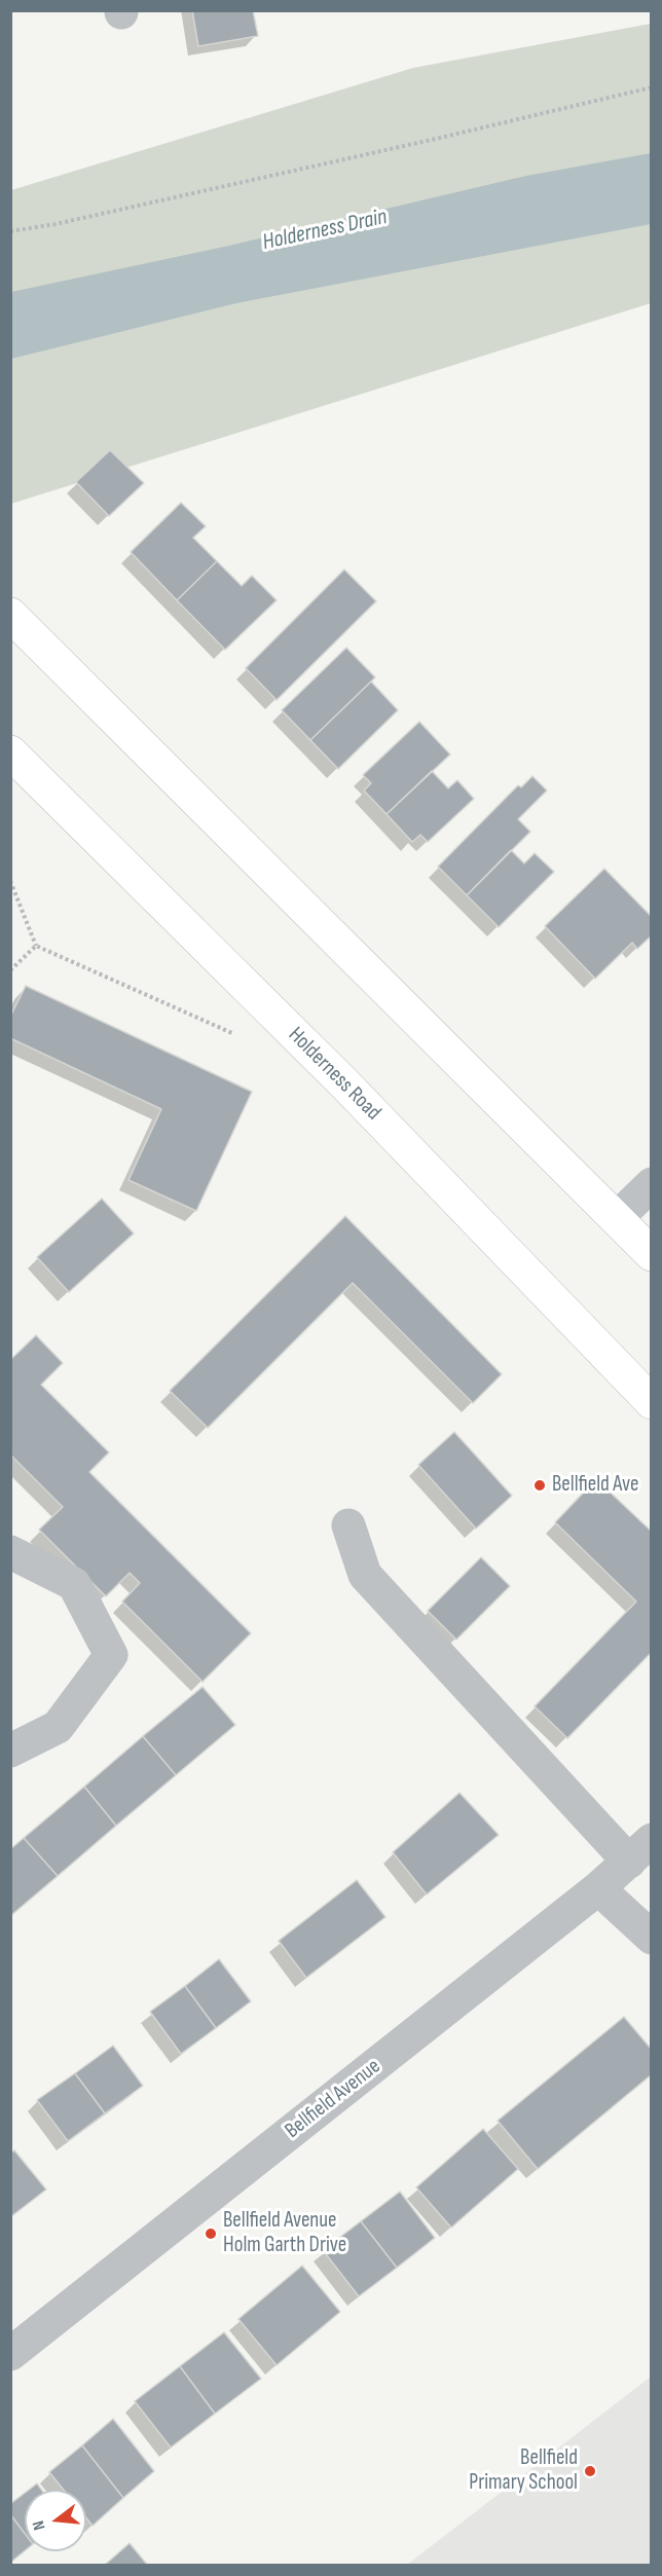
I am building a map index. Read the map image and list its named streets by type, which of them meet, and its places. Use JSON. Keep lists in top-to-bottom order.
{
  "streets": {
    "highway": ["Holderness Road"],
    "street": ["Bellfield Avenue"]
  },
  "water": ["Holderness Drain"],
  "places": ["Bellfield Ave", "Bellfield Avenue Holm Garth Drive", "Bellfield Primary School"],
  "north": "left"
}
